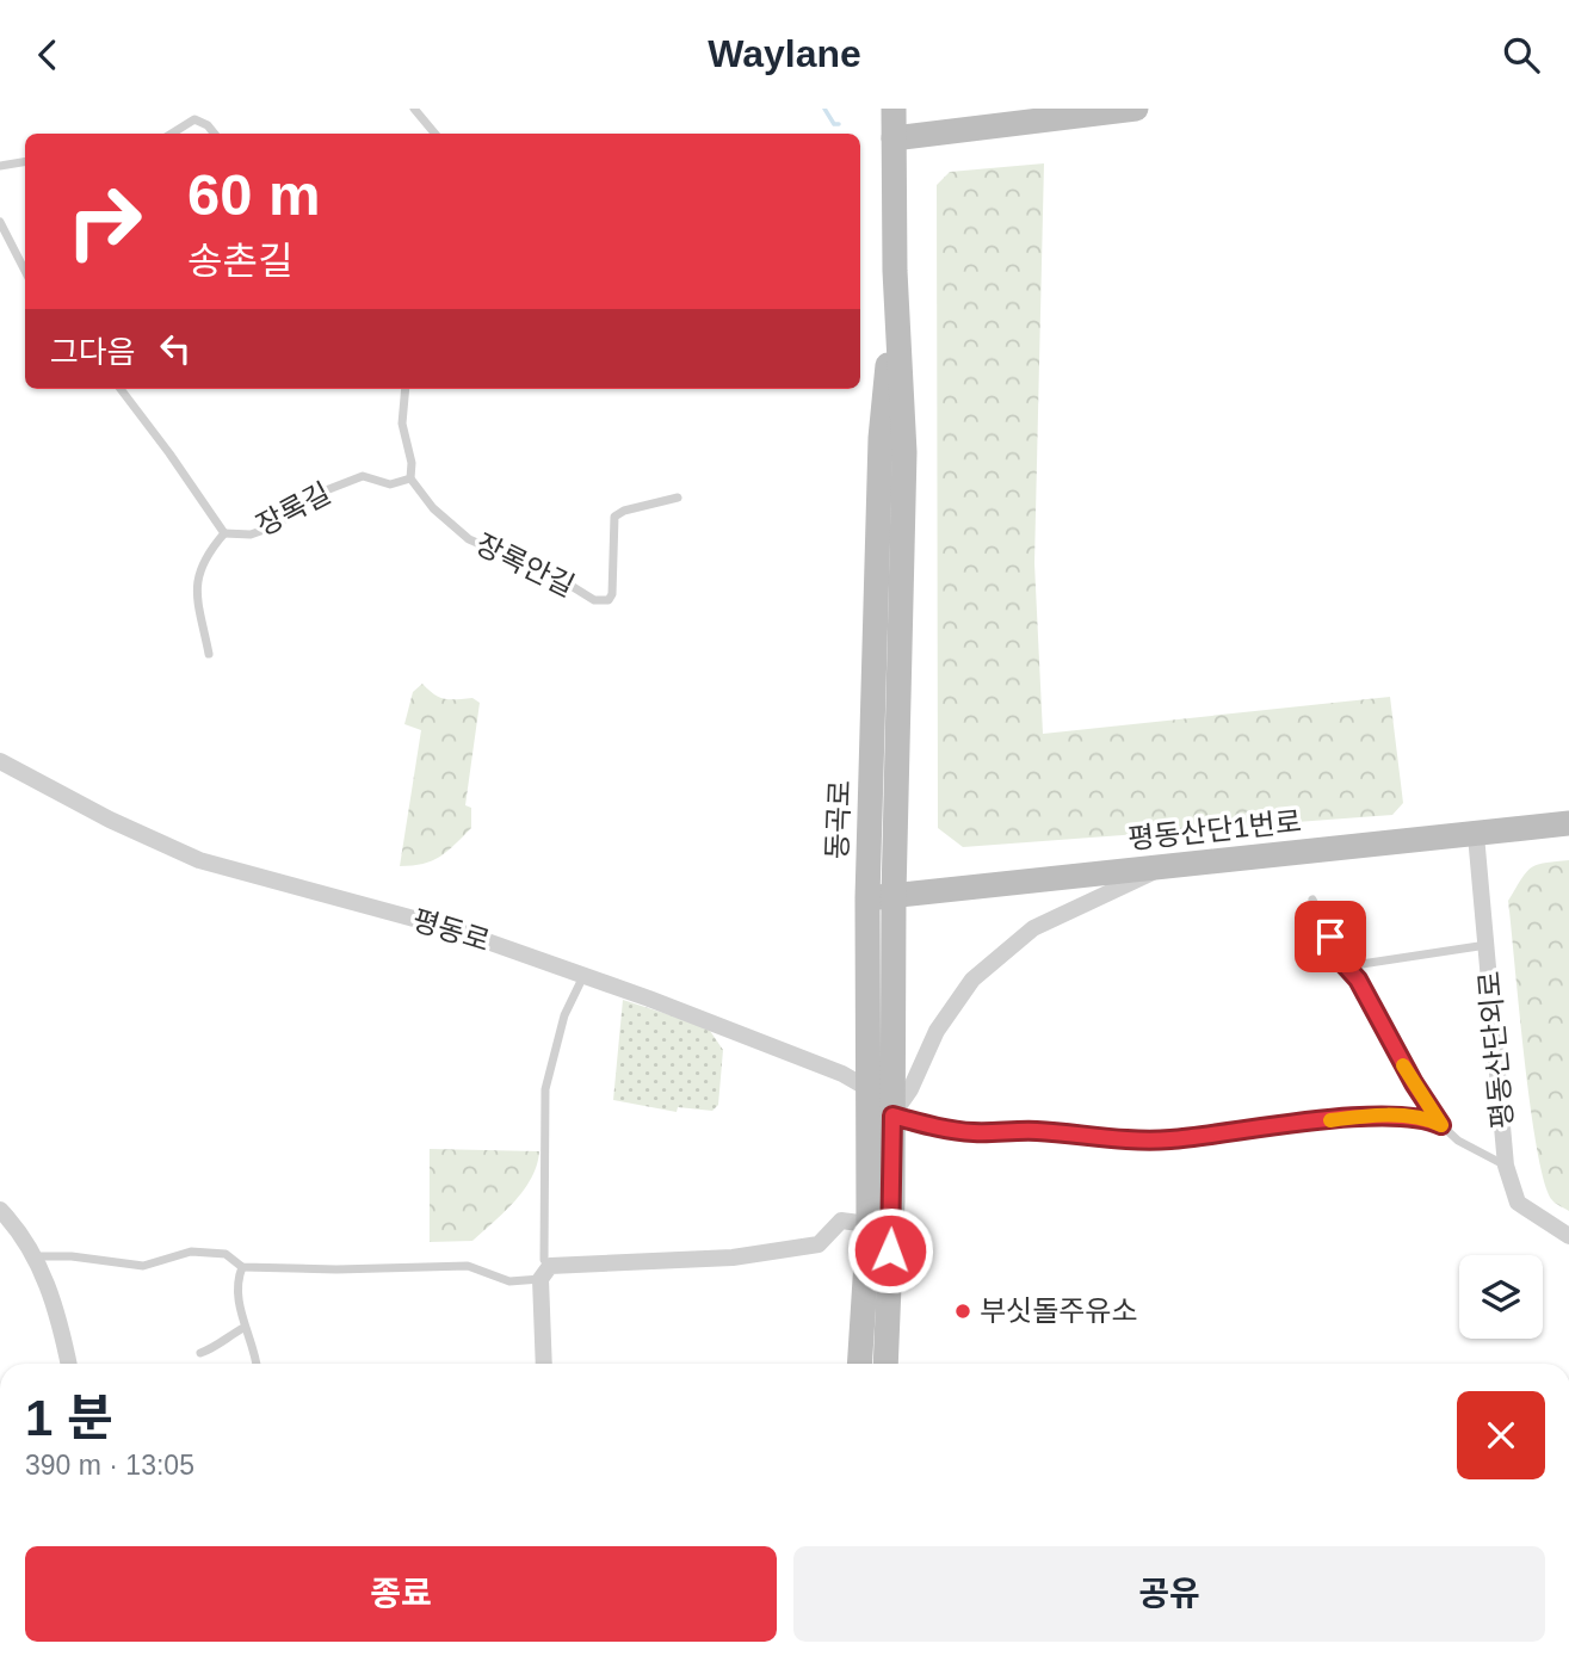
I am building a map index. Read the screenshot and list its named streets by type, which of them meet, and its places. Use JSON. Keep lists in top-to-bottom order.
{
  "streets": {
    "main road": ["동곡로", "평동산단1번로"],
    "street": ["평동로", "평동산단외로"],
    "lane": ["장록길", "장록안길"]
  },
  "crossings": [
    ["장록길", "장록안길"],
    ["동곡로", "평동산단1번로"],
    ["동곡로", "평동로"],
    ["평동산단1번로", "평동산단외로"]
  ],
  "places": ["부싯돌주유소"],
  "page": {
    "header": "Waylane",
    "turn": ["60 m", "송촌길"],
    "then": "그다음",
    "heading": ["1 분", "390 m · 13:05"],
    "buttons": ["종료", "공유"]
  }
}
